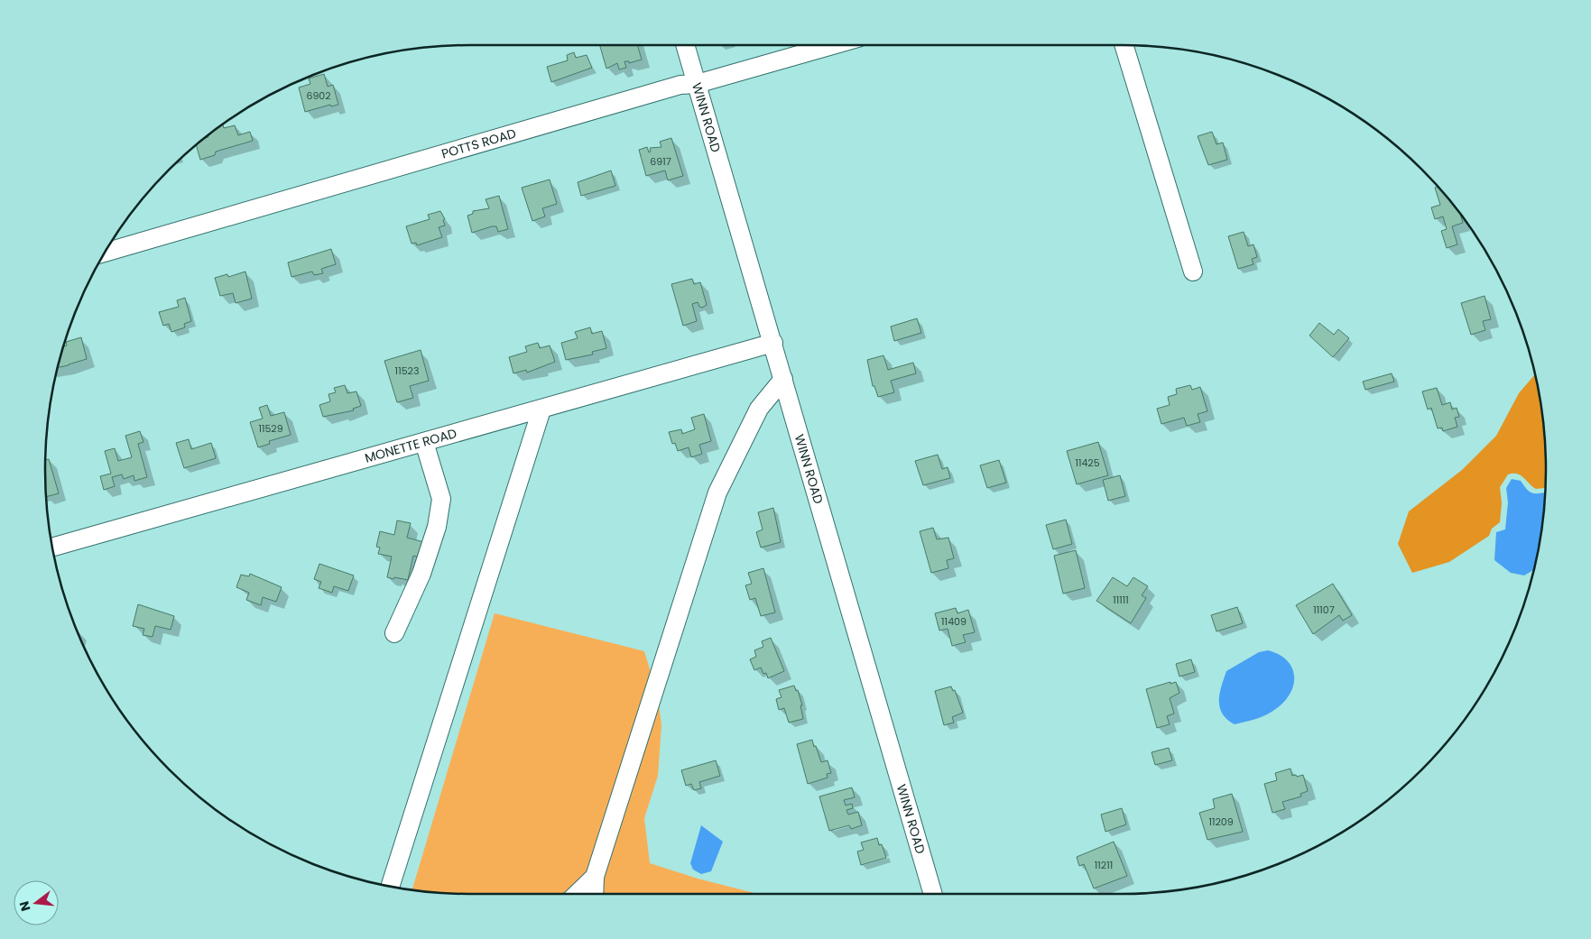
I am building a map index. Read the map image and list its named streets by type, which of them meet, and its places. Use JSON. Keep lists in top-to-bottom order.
{
  "streets": {
    "street": ["WINN ROAD", "POTTS ROAD", "MONETTE ROAD"]
  },
  "crossings": [
    ["WINN ROAD", "POTTS ROAD"],
    ["WINN ROAD", "MONETTE ROAD"]
  ],
  "house_numbers": [
    "6902",
    "6917",
    "11523",
    "11529",
    "11425",
    "11111",
    "11107",
    "11409",
    "11209",
    "11211"
  ],
  "north": "left"
}
